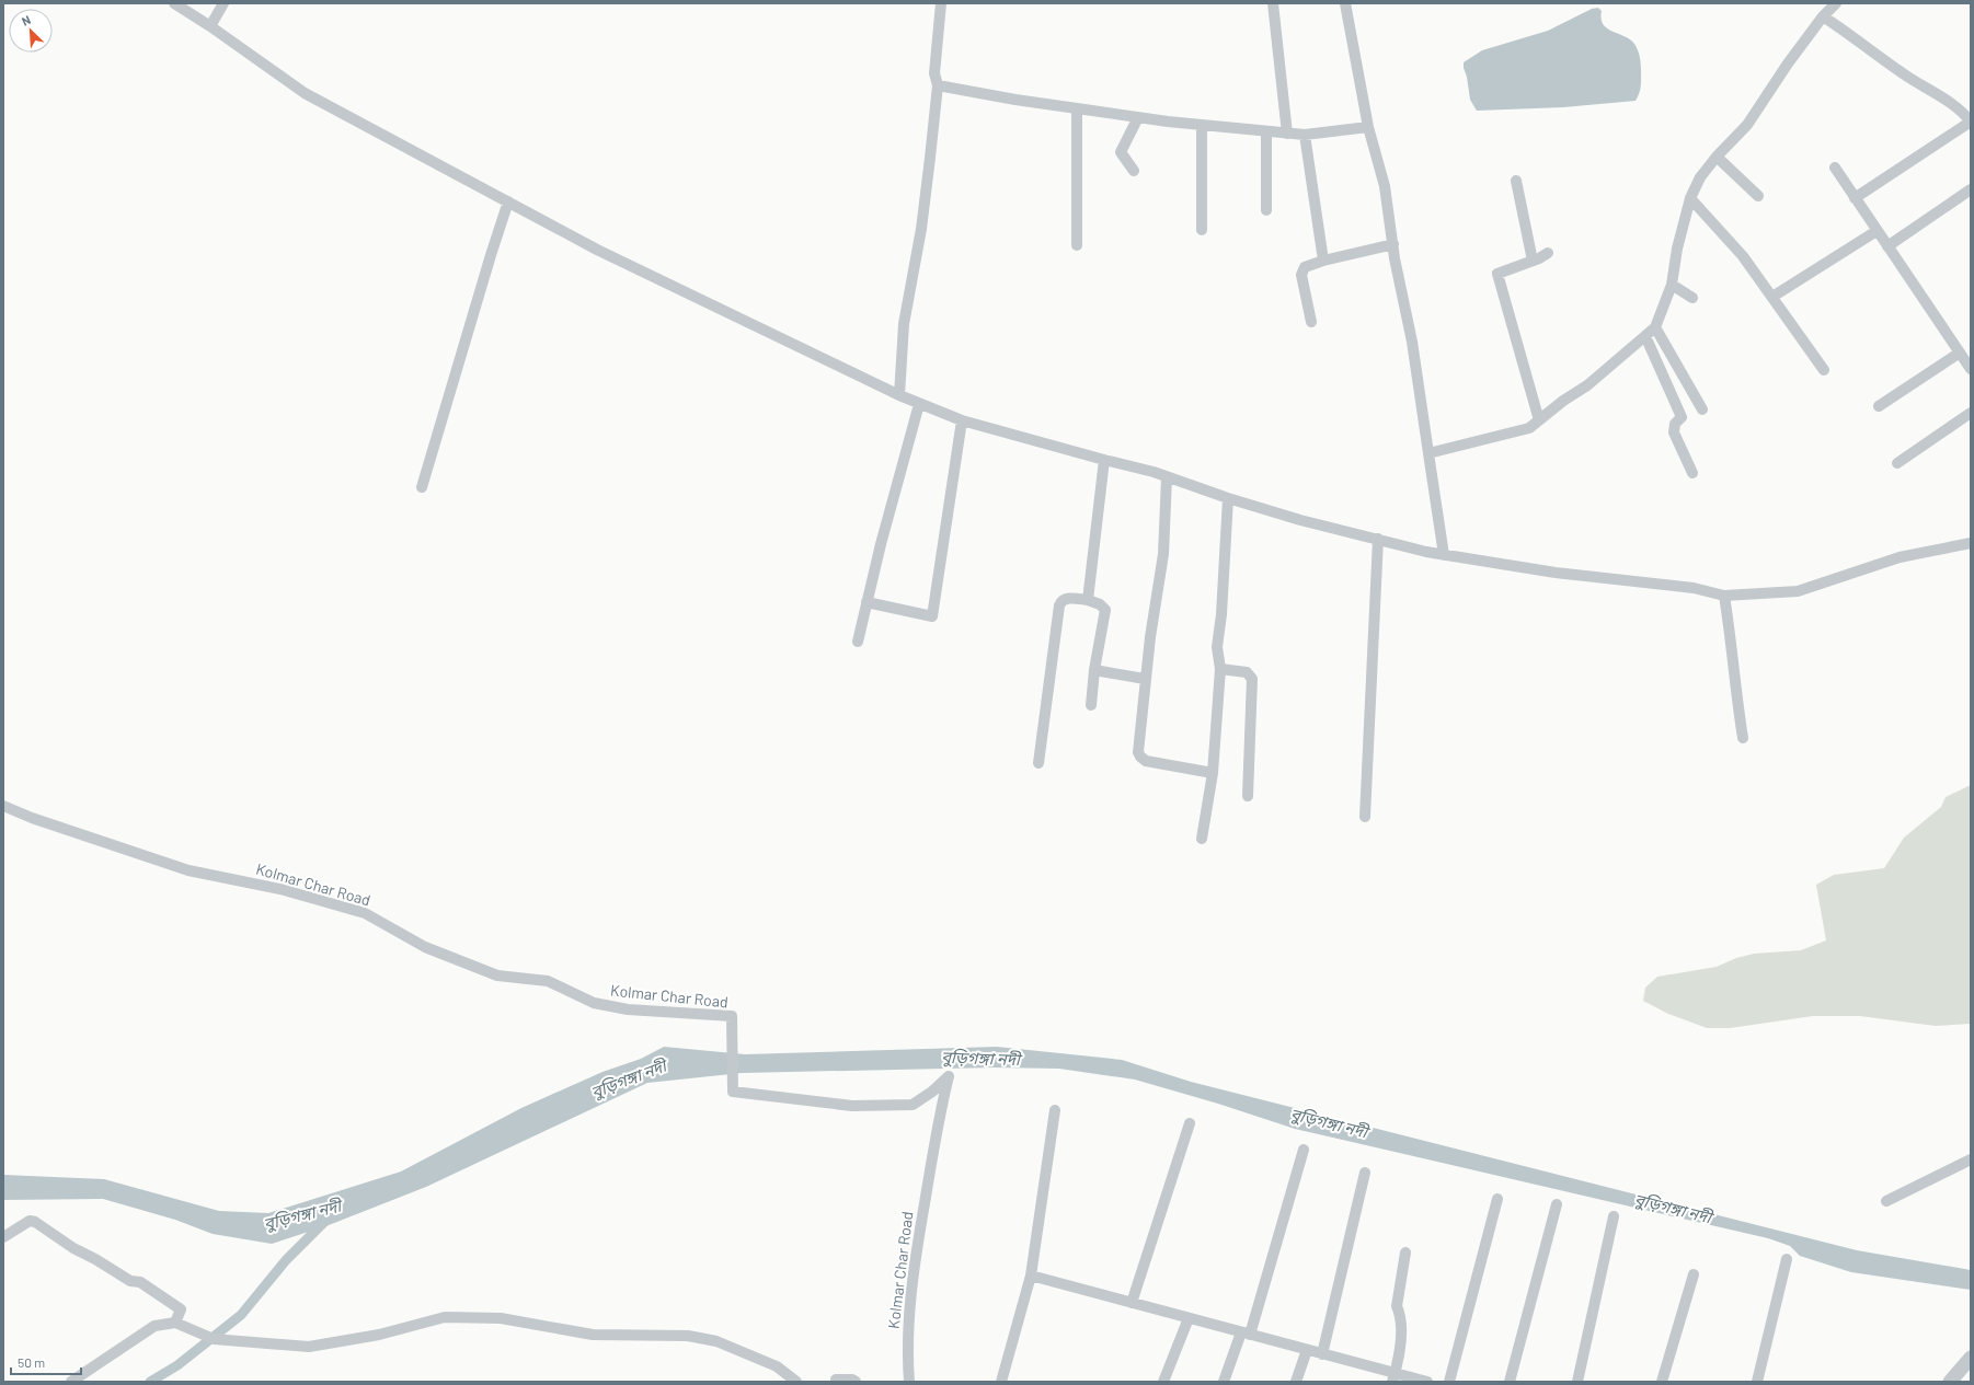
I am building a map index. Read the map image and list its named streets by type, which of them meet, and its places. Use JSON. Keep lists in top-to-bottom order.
{
  "streets": {
    "street": ["Kolmar Char Road"]
  },
  "water": ["বুড়িগঙ্গা নদী"],
  "scale_bar": "50 m",
  "north": "top left"
}
